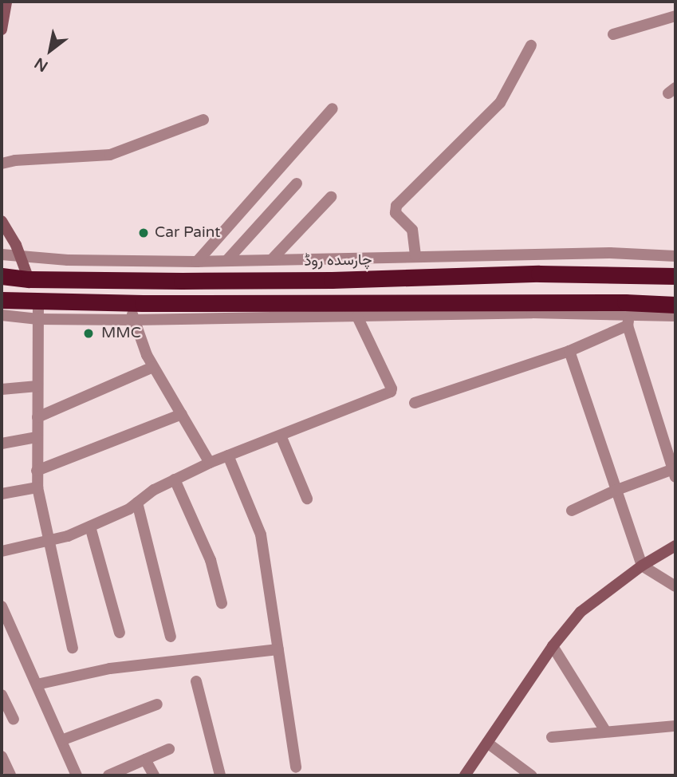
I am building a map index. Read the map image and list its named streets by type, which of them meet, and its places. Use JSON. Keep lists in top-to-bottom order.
{
  "streets": {
    "highway": ["چارسدہ روڈ"]
  },
  "places": ["Car Paint", "MMC"],
  "north": "bottom left"
}
